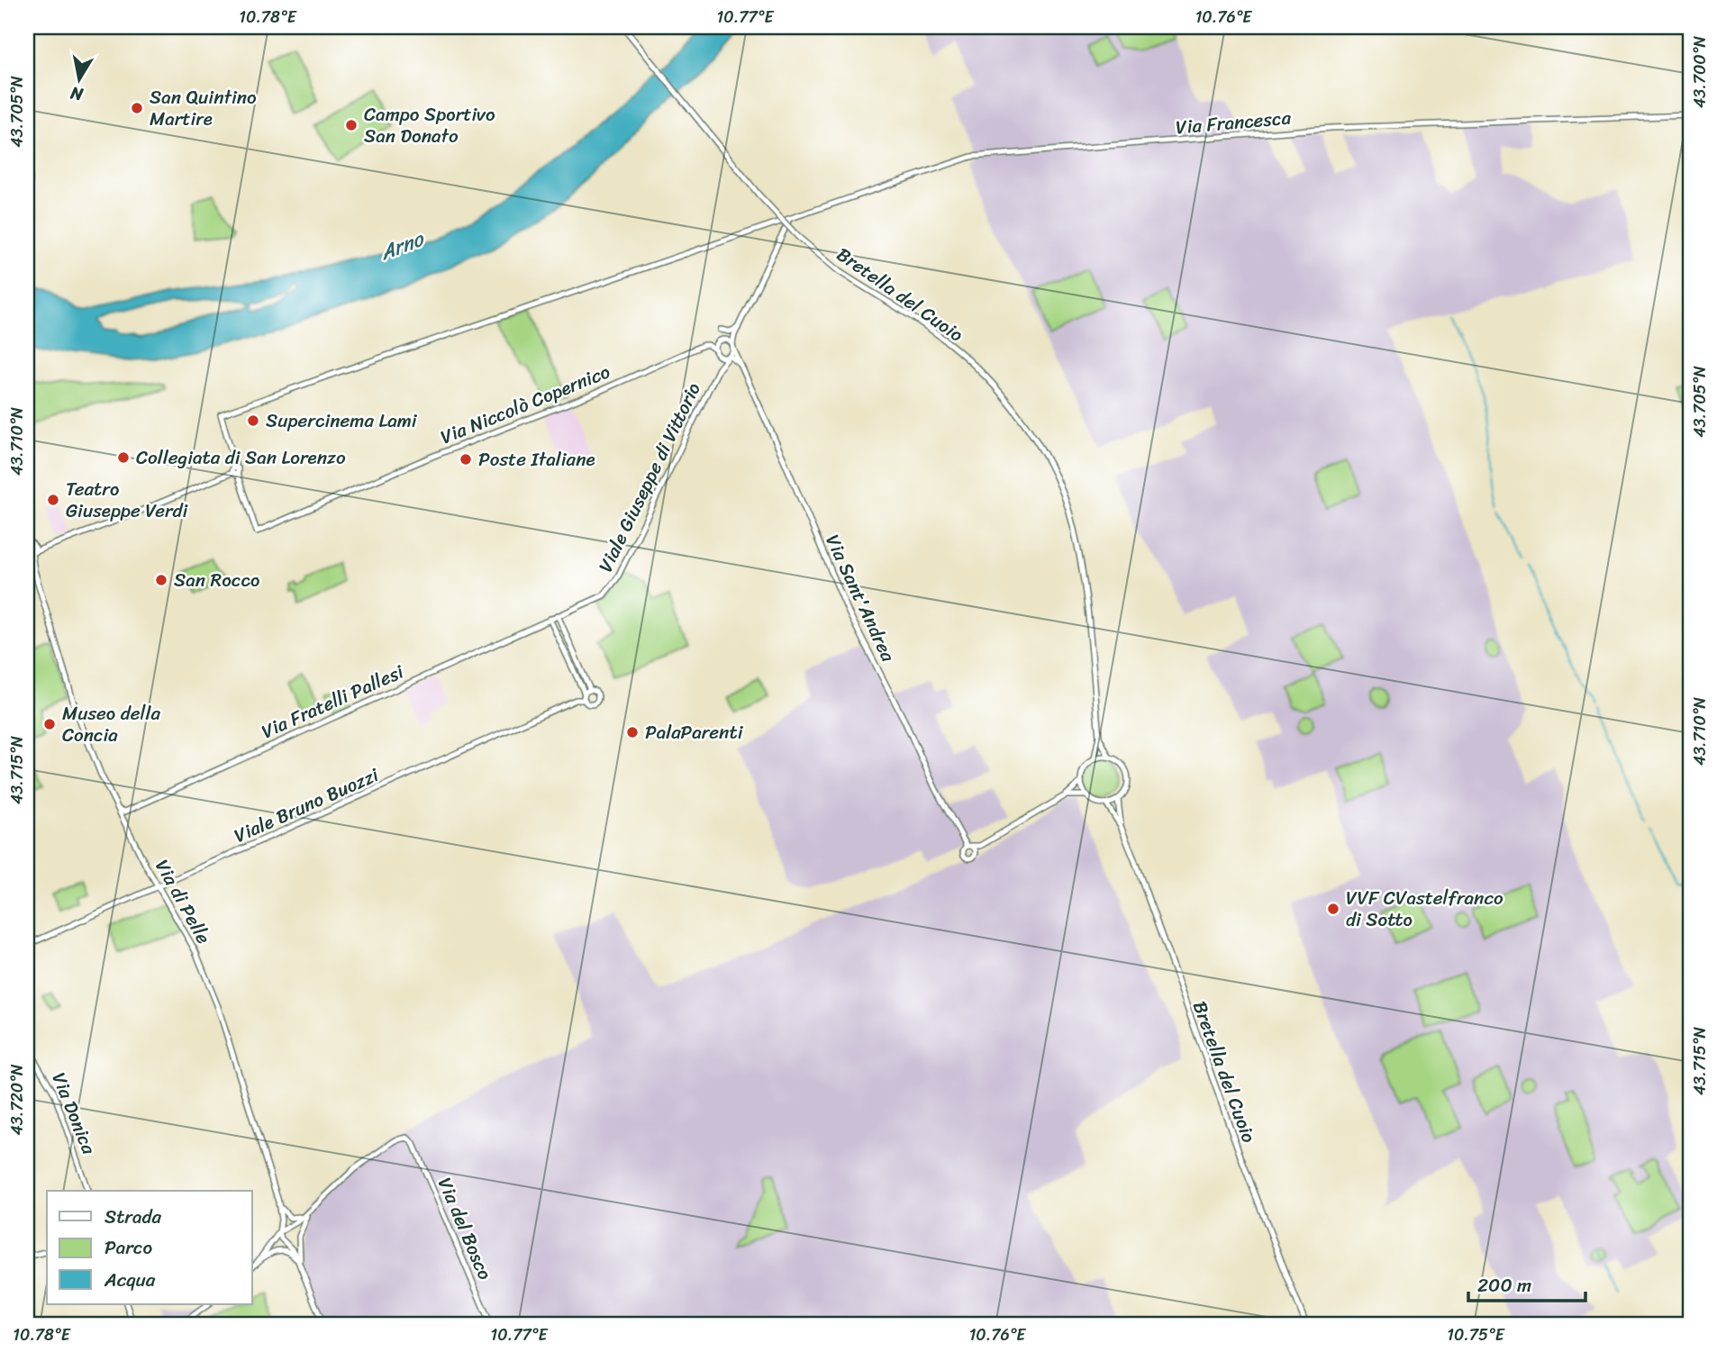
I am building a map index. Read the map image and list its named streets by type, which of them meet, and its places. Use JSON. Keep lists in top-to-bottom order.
{
  "streets": {
    "main road": [
      "Via Francesca",
      "Bretella del Cuoio",
      "Via Niccolò Copernico",
      "Viale Giuseppe di Vittorio",
      "Via Sant'Andrea",
      "Via Fratelli Pallesi",
      "Viale Bruno Buozzi",
      "Via di Pelle",
      "Via Donica",
      "Via del Bosco"
    ]
  },
  "crossings": [
    ["Via Francesca", "Via Niccolò Copernico"],
    ["Via Niccolò Copernico", "Viale Giuseppe di Vittorio"],
    ["Via Niccolò Copernico", "Via Sant'Andrea"],
    ["Viale Giuseppe di Vittorio", "Via Sant'Andrea"],
    ["Viale Giuseppe di Vittorio", "Via Fratelli Pallesi"],
    ["Via Fratelli Pallesi", "Via di Pelle"],
    ["Viale Bruno Buozzi", "Via di Pelle"]
  ],
  "water": ["Arno"],
  "places": [
    "San Quintino Martire",
    "Campo Sportivo San Donato",
    "Supercinema Lami",
    "Collegiata di San Lorenzo",
    "Poste Italiane",
    "Teatro Giuseppe Verdi",
    "San Rocco",
    "Museo della Concia",
    "PalaParenti",
    "VVF CVastelfranco di Sotto"
  ],
  "legend": ["Strada", "Parco", "Acqua"],
  "scale_bar": "200 m",
  "north": "bottom",
  "coordinates": [
    "10.78°E",
    "10.77°E",
    "10.76°E",
    "43.700°N",
    "43.705°N",
    "43.710°N",
    "43.715°N",
    "43.720°N",
    "10.75°E"
  ]
}
